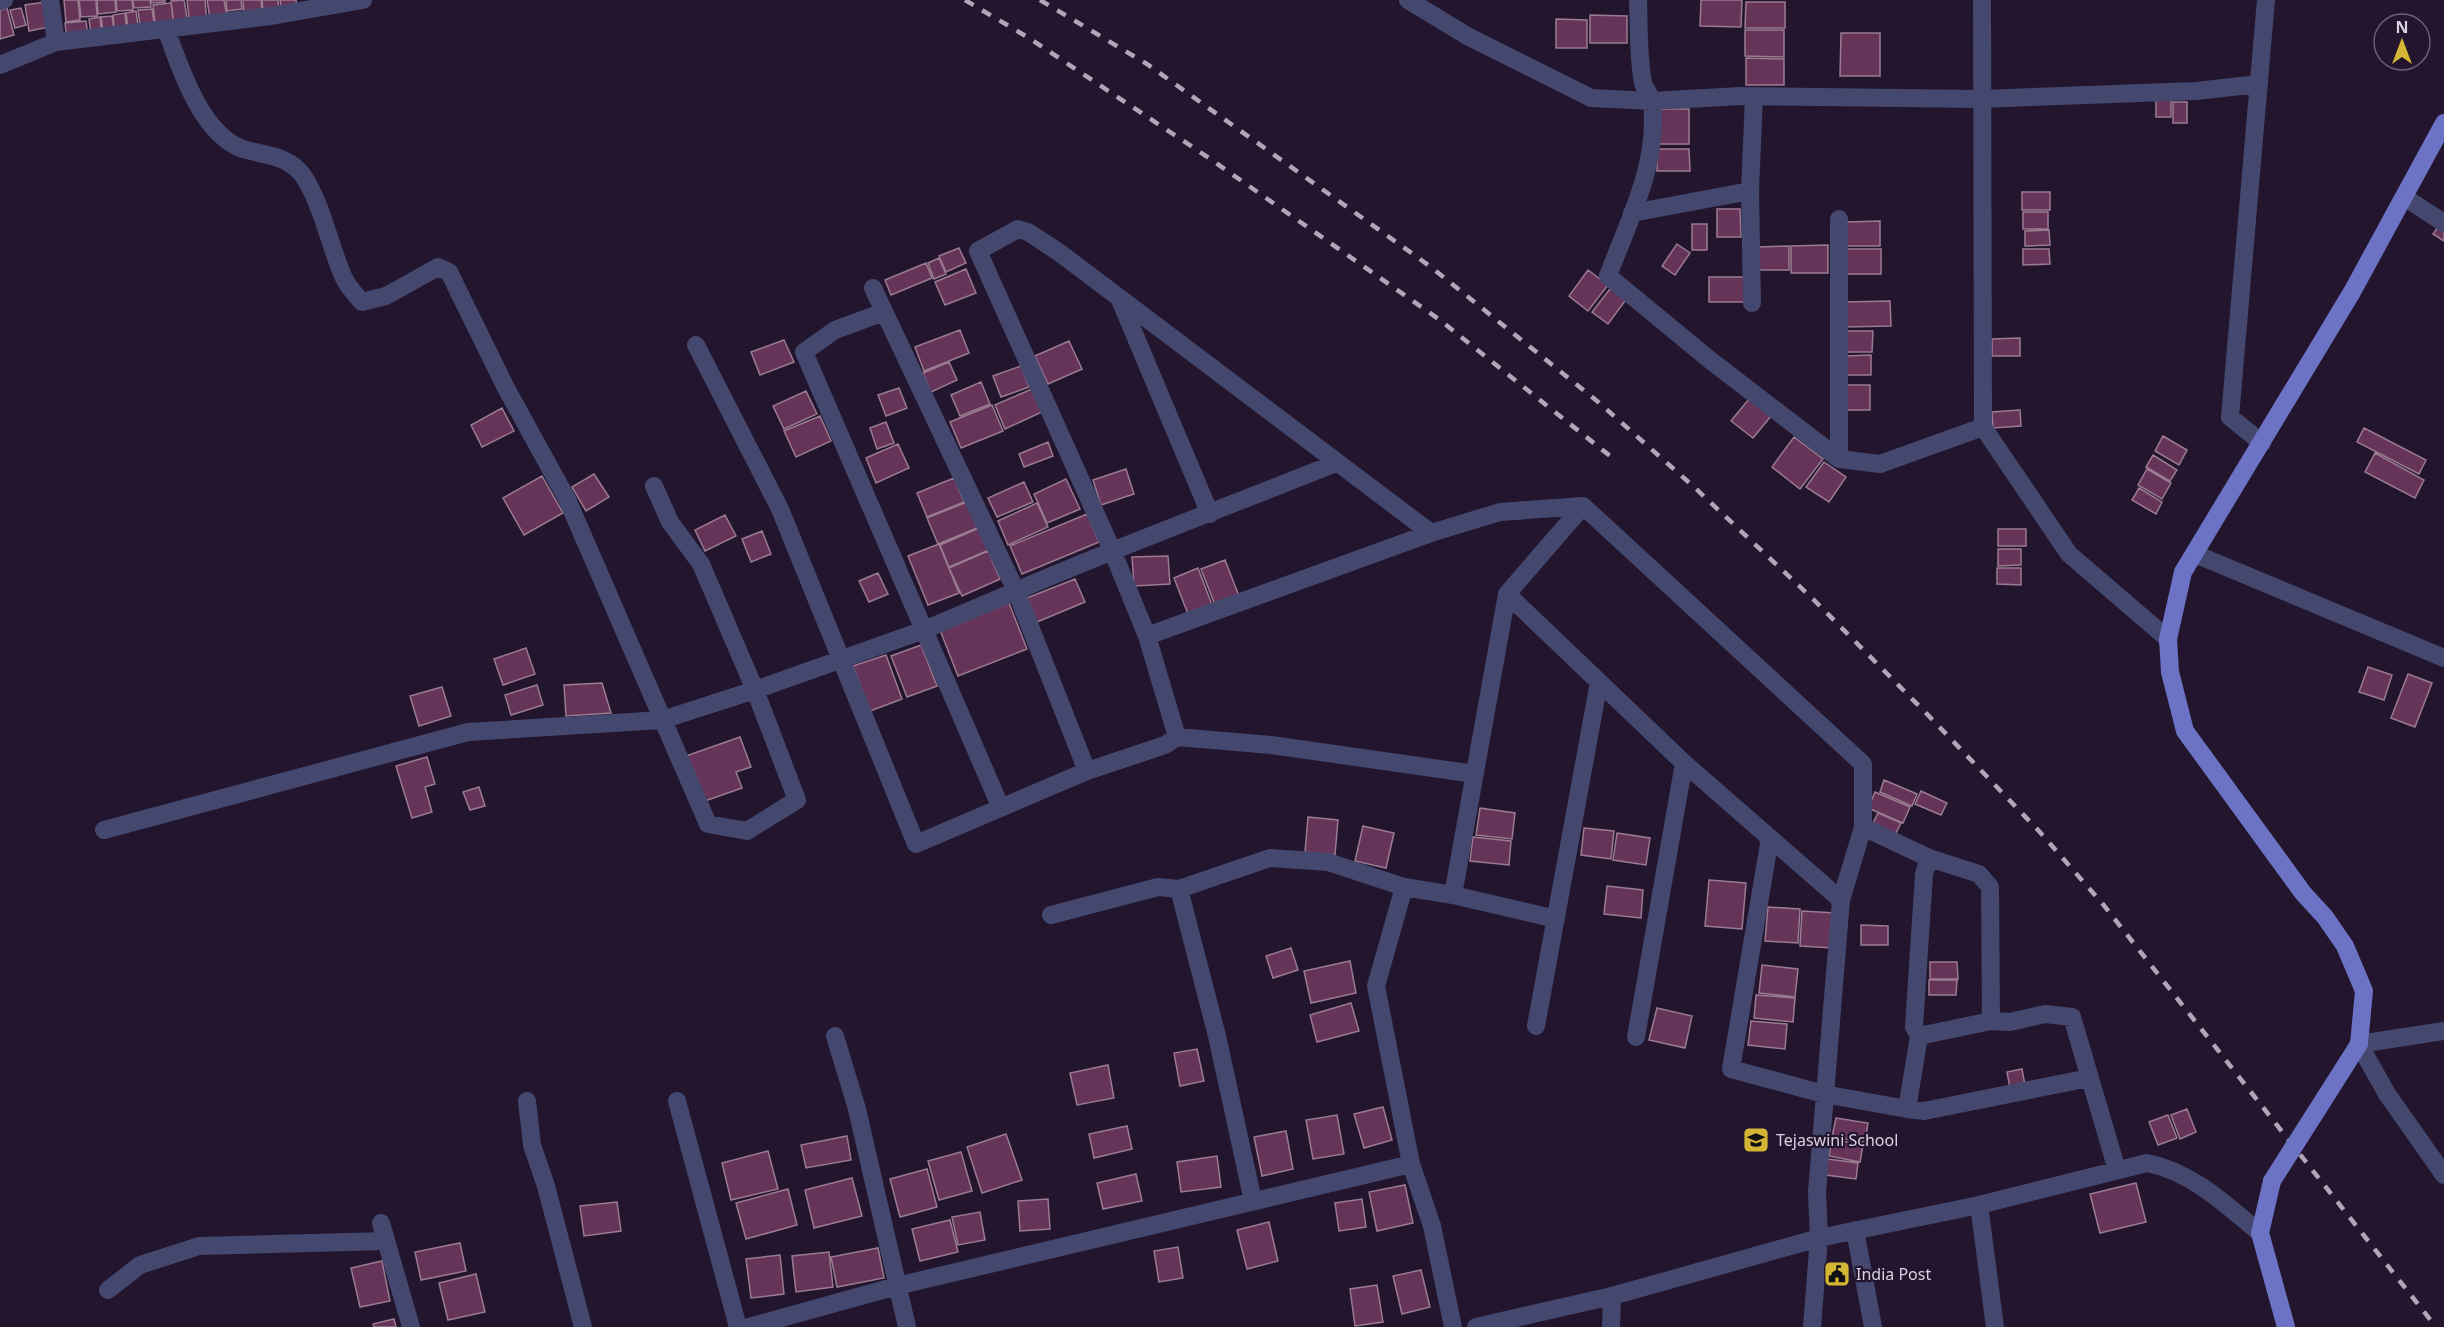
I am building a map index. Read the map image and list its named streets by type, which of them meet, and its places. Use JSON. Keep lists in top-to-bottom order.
{
  "places": {
    "school or university": ["Tejaswini School"],
    "public building": ["India Post"]
  },
  "north": "top"
}
